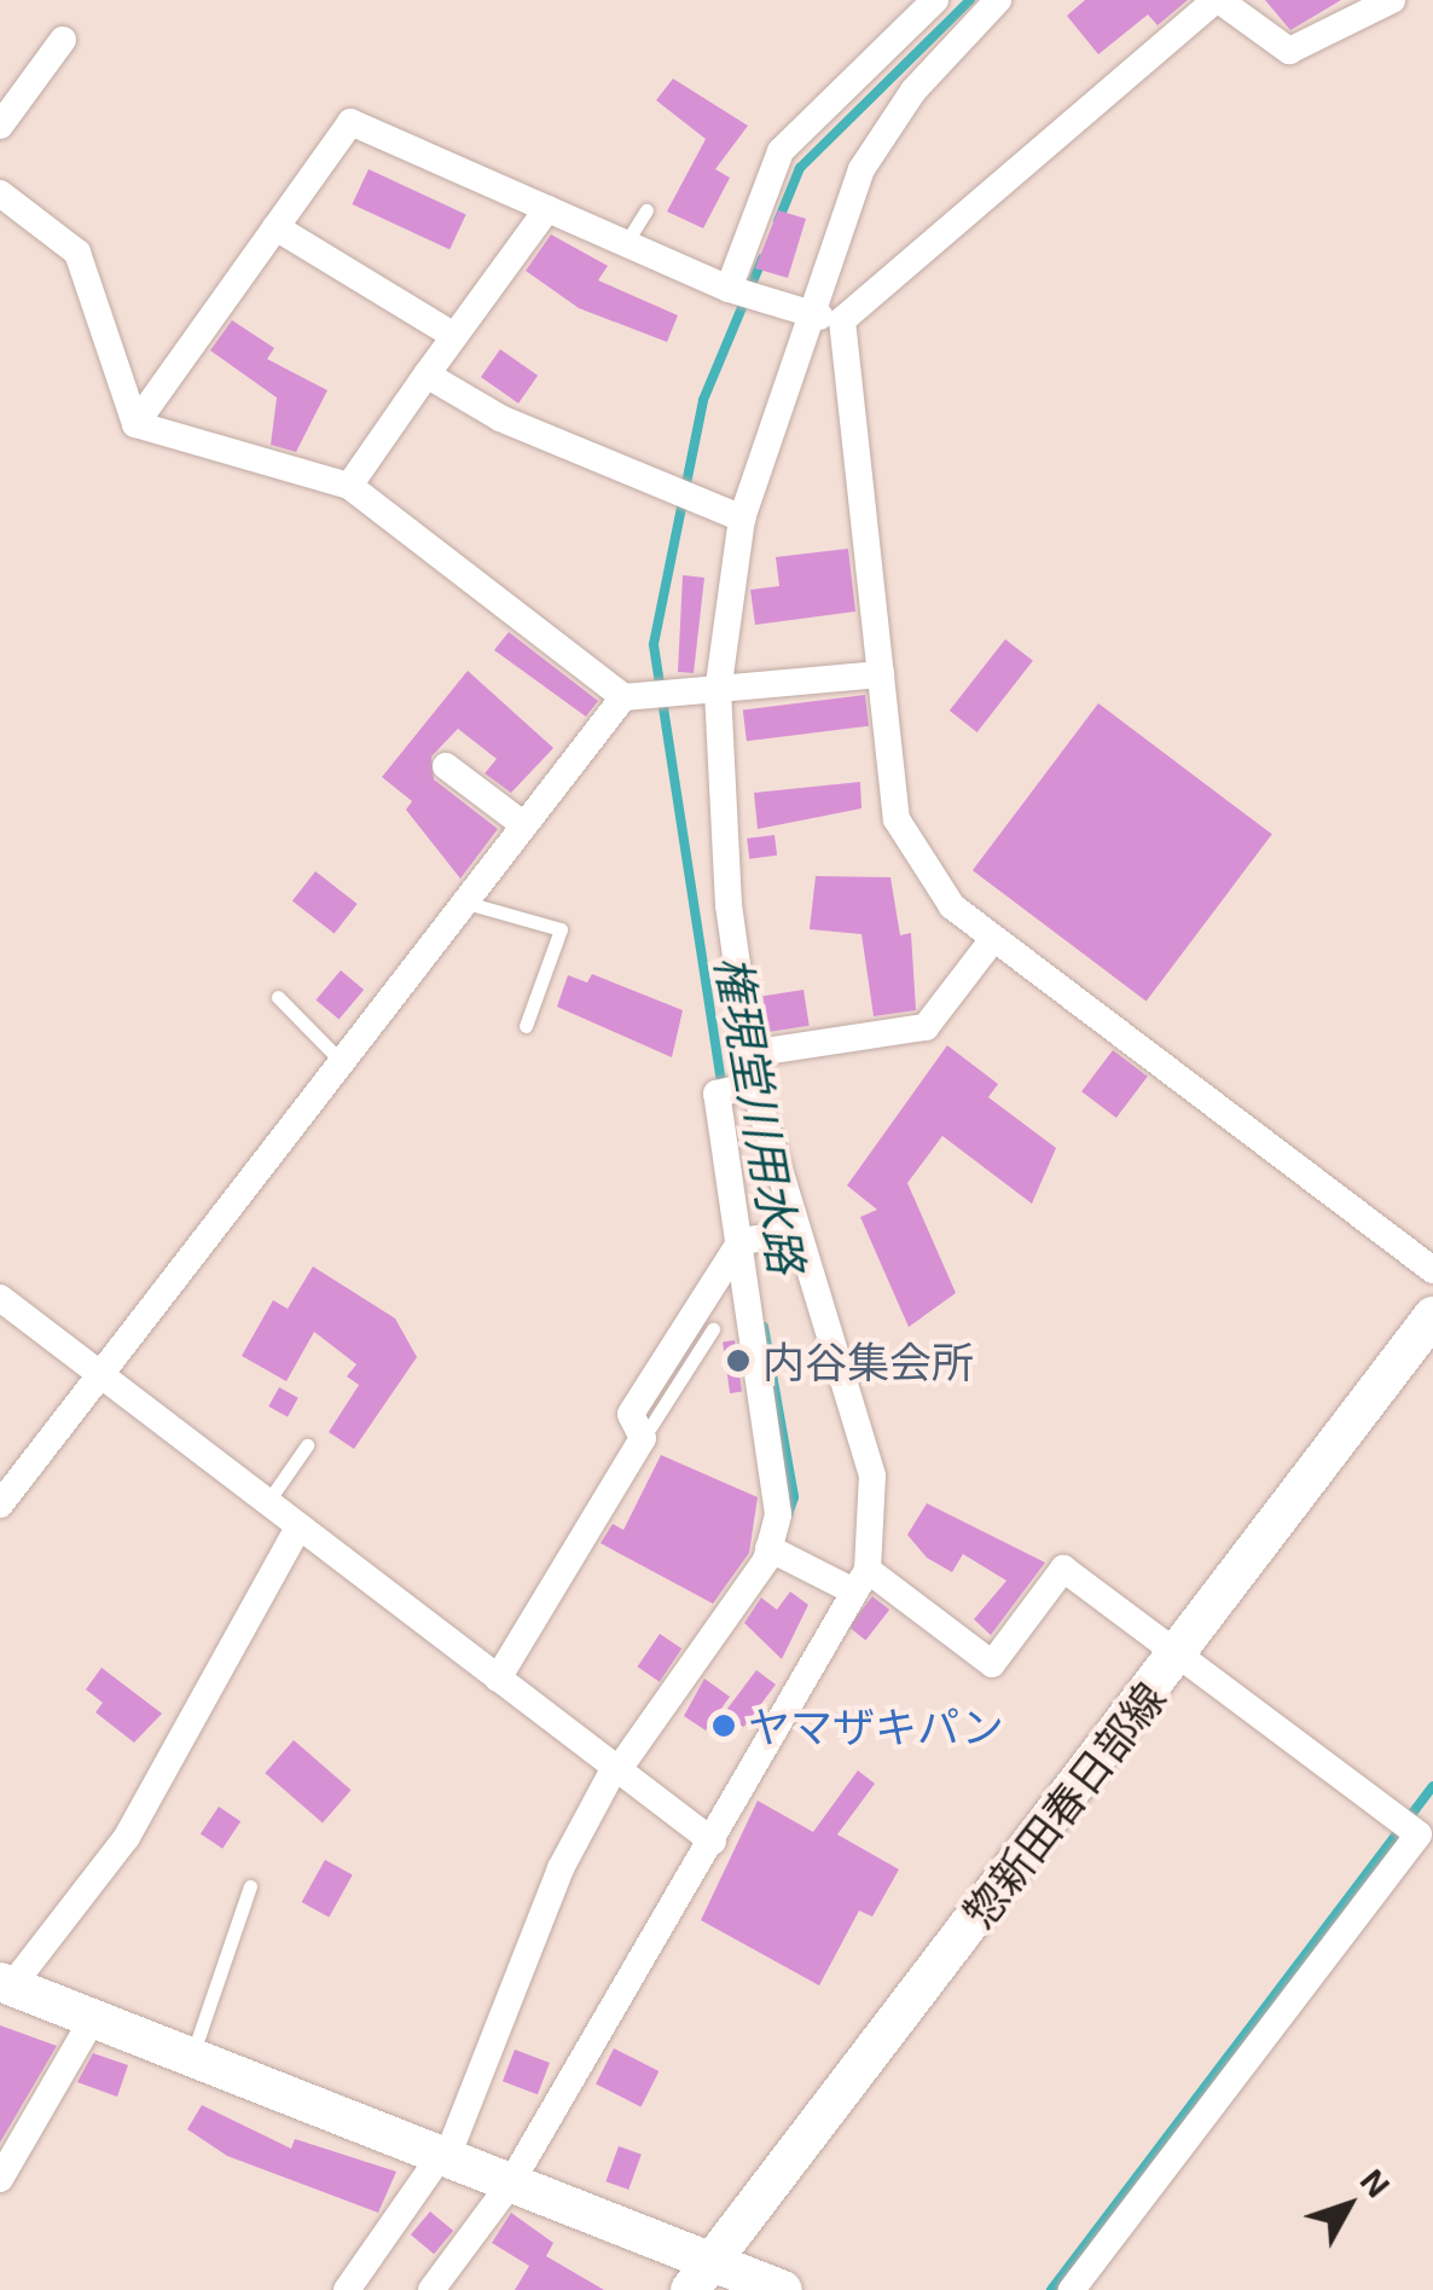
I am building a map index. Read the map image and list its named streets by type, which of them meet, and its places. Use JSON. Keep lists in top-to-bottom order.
{
  "streets": {
    "main road": ["惣新田春日部線"]
  },
  "water": ["権現堂川用水路"],
  "places": ["内谷集会所", "ヤマザキパン"],
  "north": "top right"
}
